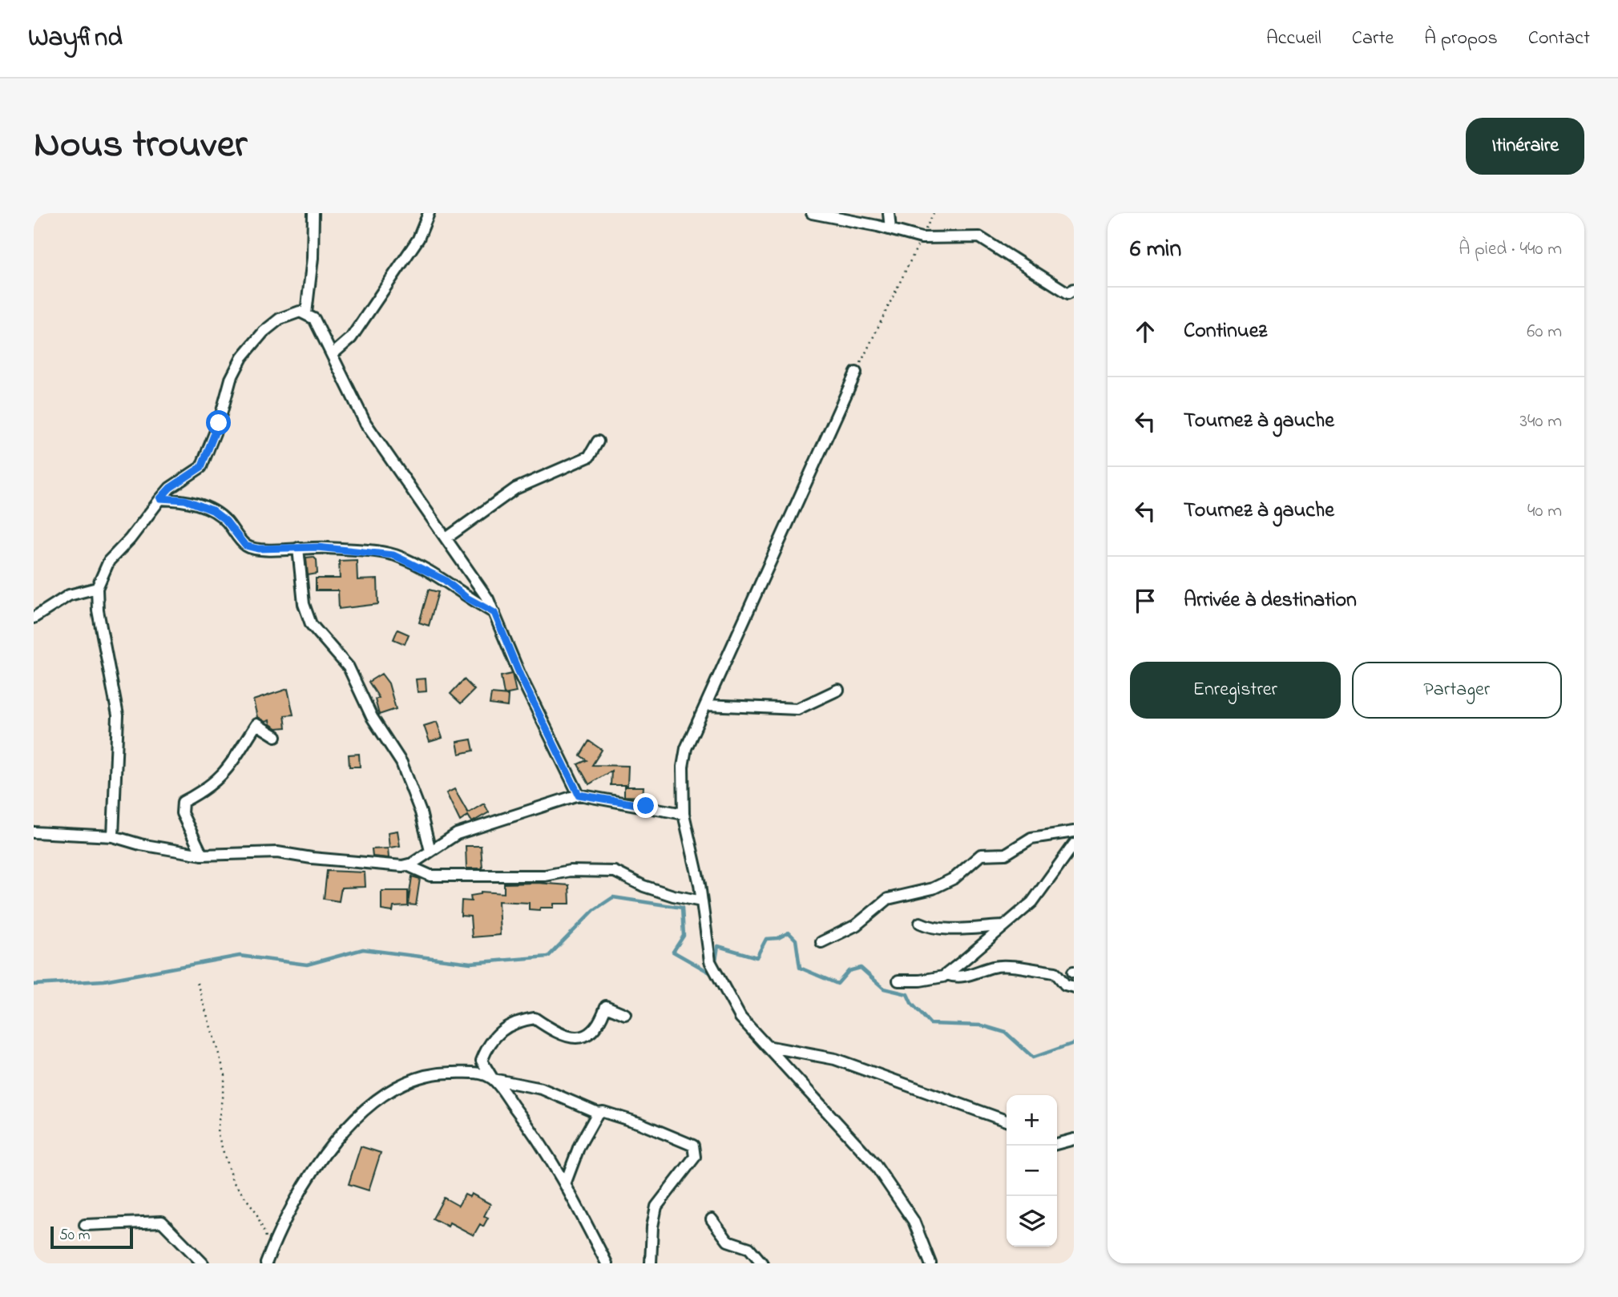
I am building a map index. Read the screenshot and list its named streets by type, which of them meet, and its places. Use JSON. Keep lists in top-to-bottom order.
{
  "scale_bar": "50 m",
  "page": {
    "header": "Wayfind",
    "nav": [
      "Accueil",
      "Carte",
      "À propos",
      "Contact"
    ],
    "title": "Nous trouver",
    "buttons": [
      "Itinéraire",
      ["Enregistrer", "Partager"]
    ],
    "heading": ["6 min", "À pied · 440 m"],
    "list": [
      ["Continuez", "60 m"],
      ["Tournez à gauche", "340 m"],
      ["Tournez à gauche", "40 m"],
      "Arrivée à destination"
    ],
    "map_buttons": ["+", "−"],
    "scale": "50 m"
  }
}
